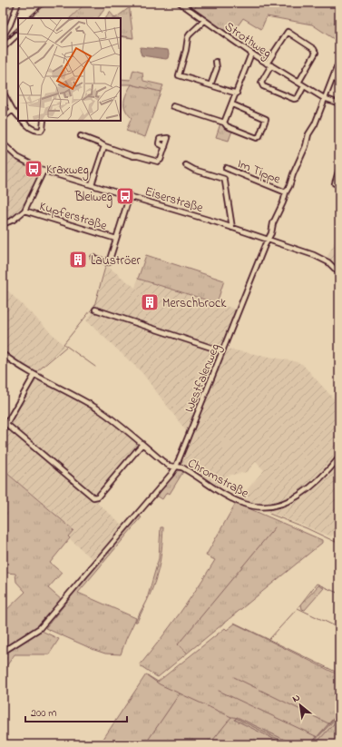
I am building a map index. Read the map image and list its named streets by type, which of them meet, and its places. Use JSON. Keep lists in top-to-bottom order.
{
  "streets": {
    "street": [
      "Strothweg",
      "Im Tippe",
      "Eiserstraße",
      "Kupferstraße",
      "Westfalenweg",
      "Chromstraße"
    ]
  },
  "crossings": [
    ["Strothweg", "Westfalenweg"],
    ["Im Tippe", "Westfalenweg"],
    ["Eiserstraße", "Westfalenweg"],
    ["Westfalenweg", "Chromstraße"]
  ],
  "places": {
    "bus stop": ["Kraxweg", "Bleiweg"],
    "building": ["Lauströer", "Merschbrock"]
  },
  "scale_bar": "200 m",
  "north": "top left"
}
